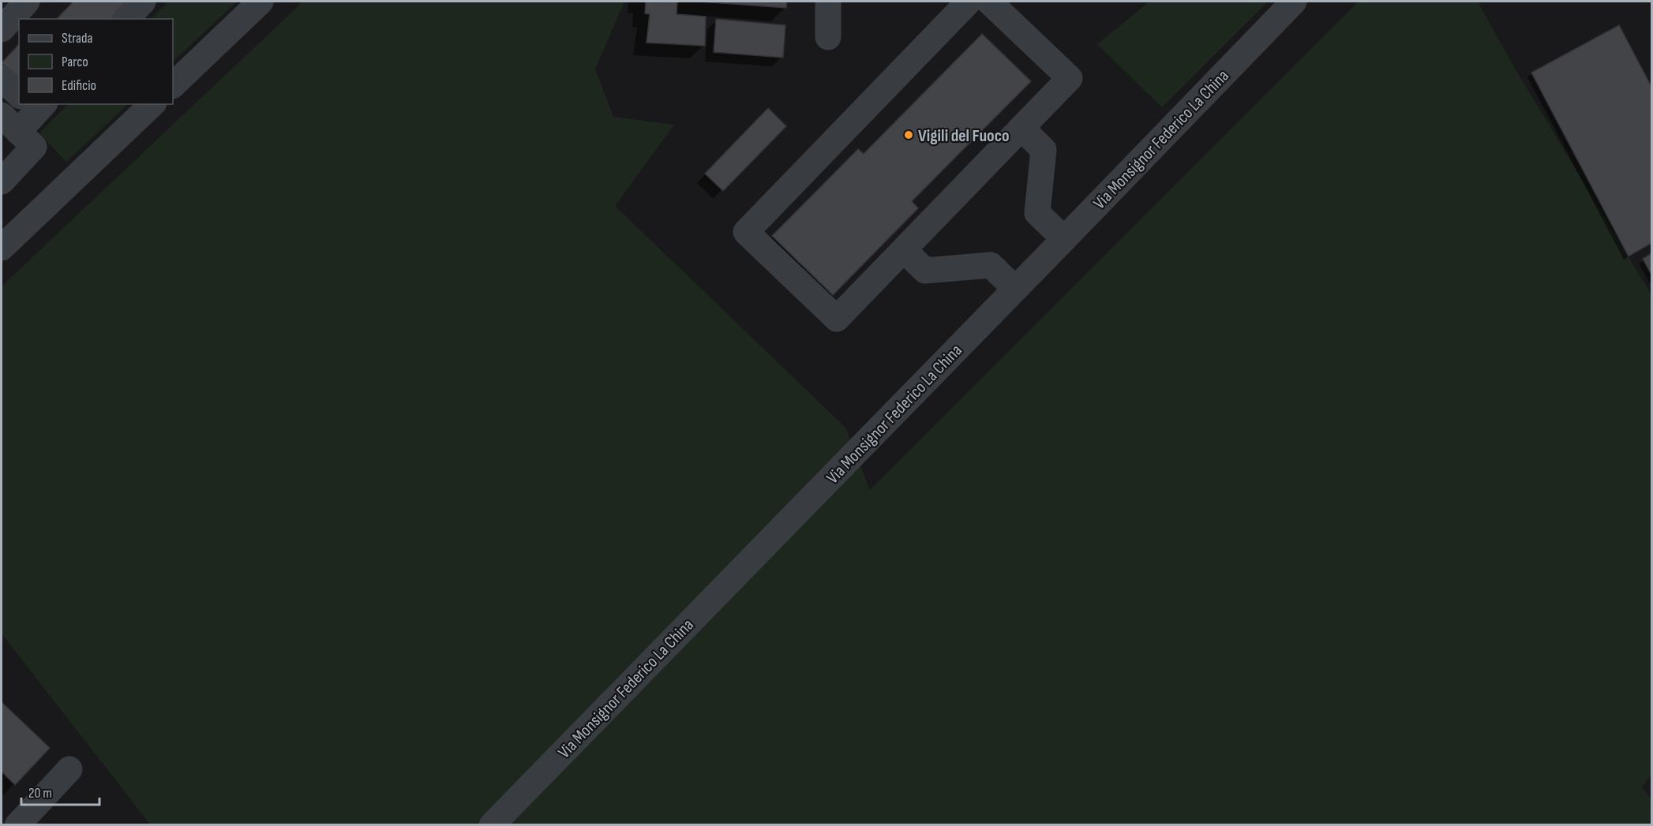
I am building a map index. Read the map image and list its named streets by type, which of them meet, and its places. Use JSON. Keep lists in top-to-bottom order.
{
  "streets": {
    "street": ["Via Monsignor Federico La China"]
  },
  "places": ["Vigili del Fuoco"],
  "legend": ["Strada", "Parco", "Edificio"],
  "scale_bar": "20 m"
}
